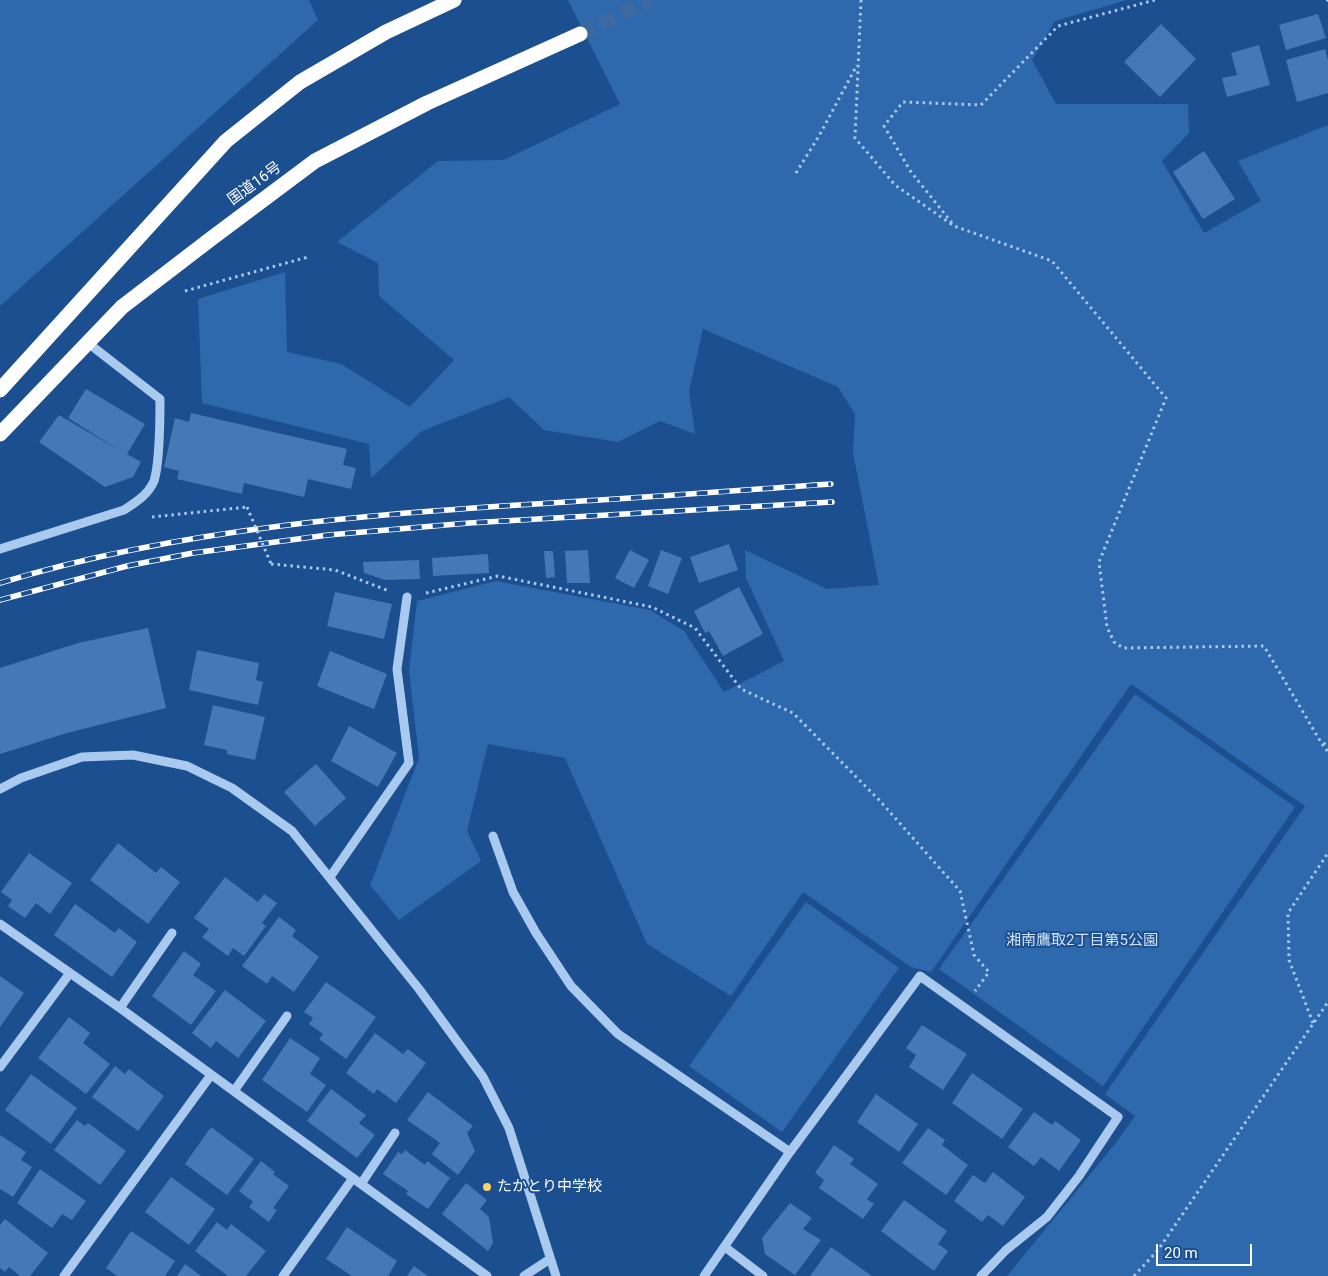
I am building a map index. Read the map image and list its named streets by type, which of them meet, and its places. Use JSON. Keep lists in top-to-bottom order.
{
  "streets": {
    "highway": ["国道16号"]
  },
  "parks": ["湘南鷹取2丁目第5公園"],
  "places": ["たかとり中学校"],
  "scale_bar": "20 m"
}
